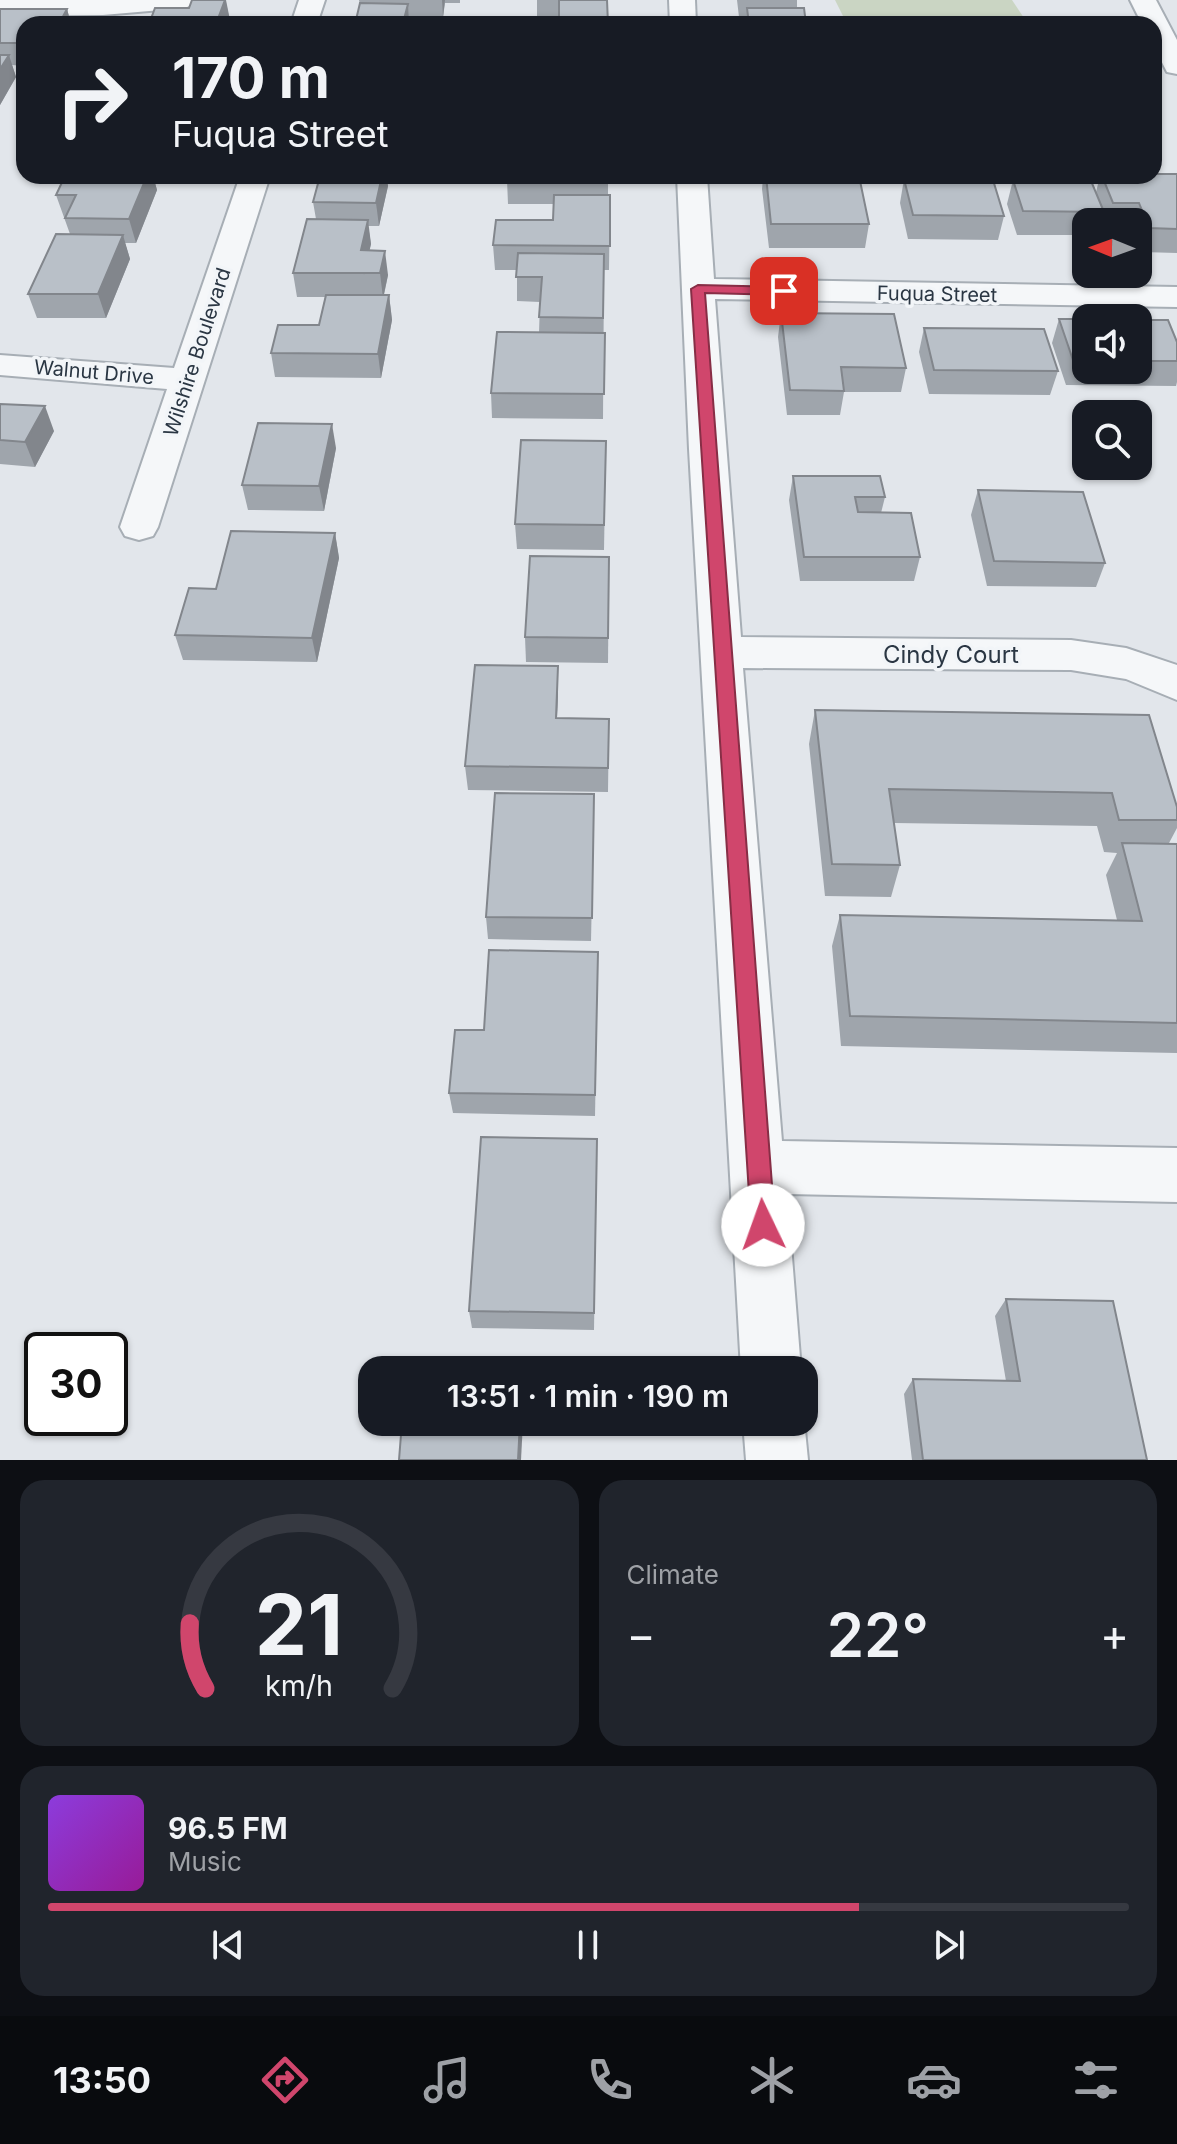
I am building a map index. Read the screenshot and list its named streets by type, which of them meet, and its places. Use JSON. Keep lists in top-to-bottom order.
{
  "streets": {
    "street": [
      "Fuqua Street",
      "Wilshire Boulevard",
      "Walnut Drive",
      "Cindy Court"
    ]
  },
  "crossings": [
    ["Wilshire Boulevard", "Walnut Drive"]
  ],
  "north": "left",
  "page": {
    "turn": ["170 m", "Fuqua Street"],
    "limit": "30",
    "trip": "13:51 · 1 min · 190 m",
    "tile": "Climate",
    "heat": ["−", "22°", "+"],
    "song": ["96.5 FM", "Music"],
    "tabs": "13:50",
    "gauge": ["21", "km/h"]
  }
}
